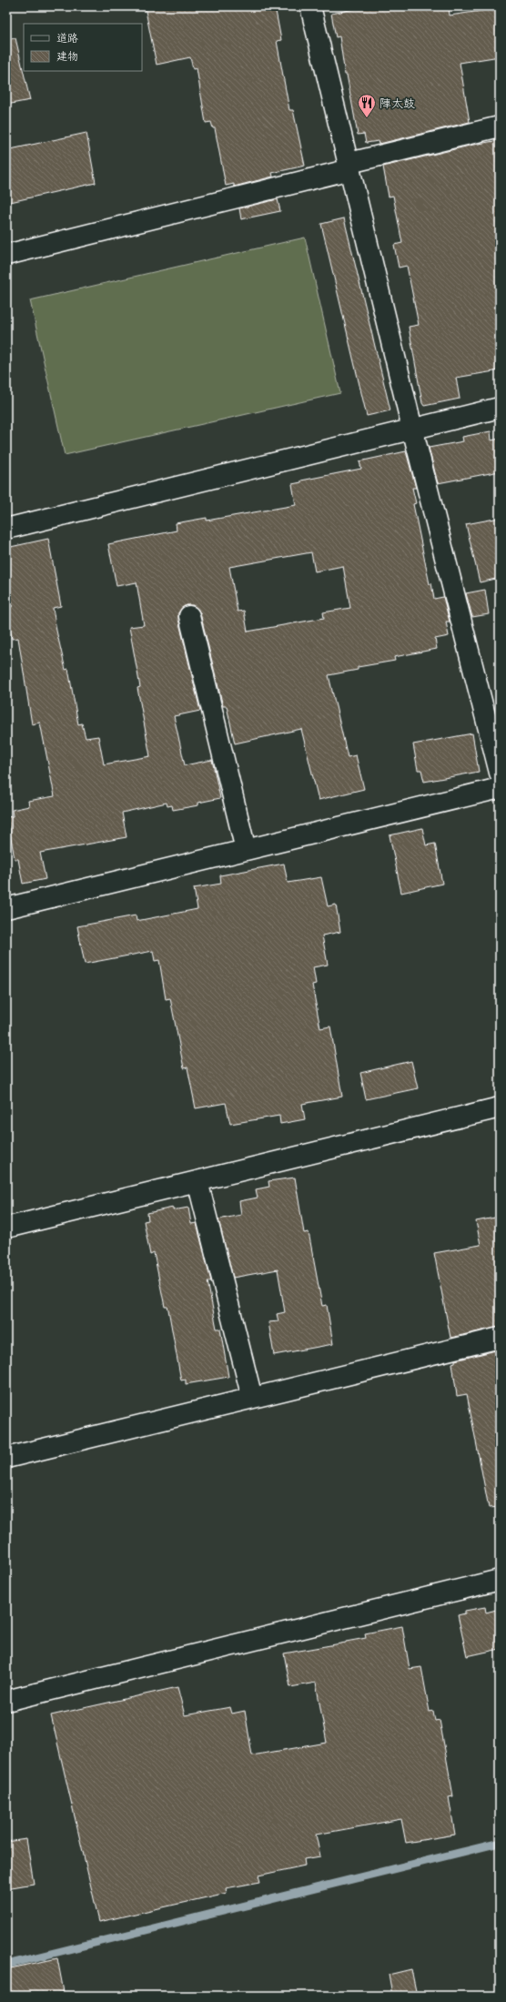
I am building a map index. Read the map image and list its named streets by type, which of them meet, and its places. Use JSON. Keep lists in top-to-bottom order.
{
  "places": {
    "restaurant": ["陣太鼓"]
  },
  "legend": ["道路", "建物"]
}
